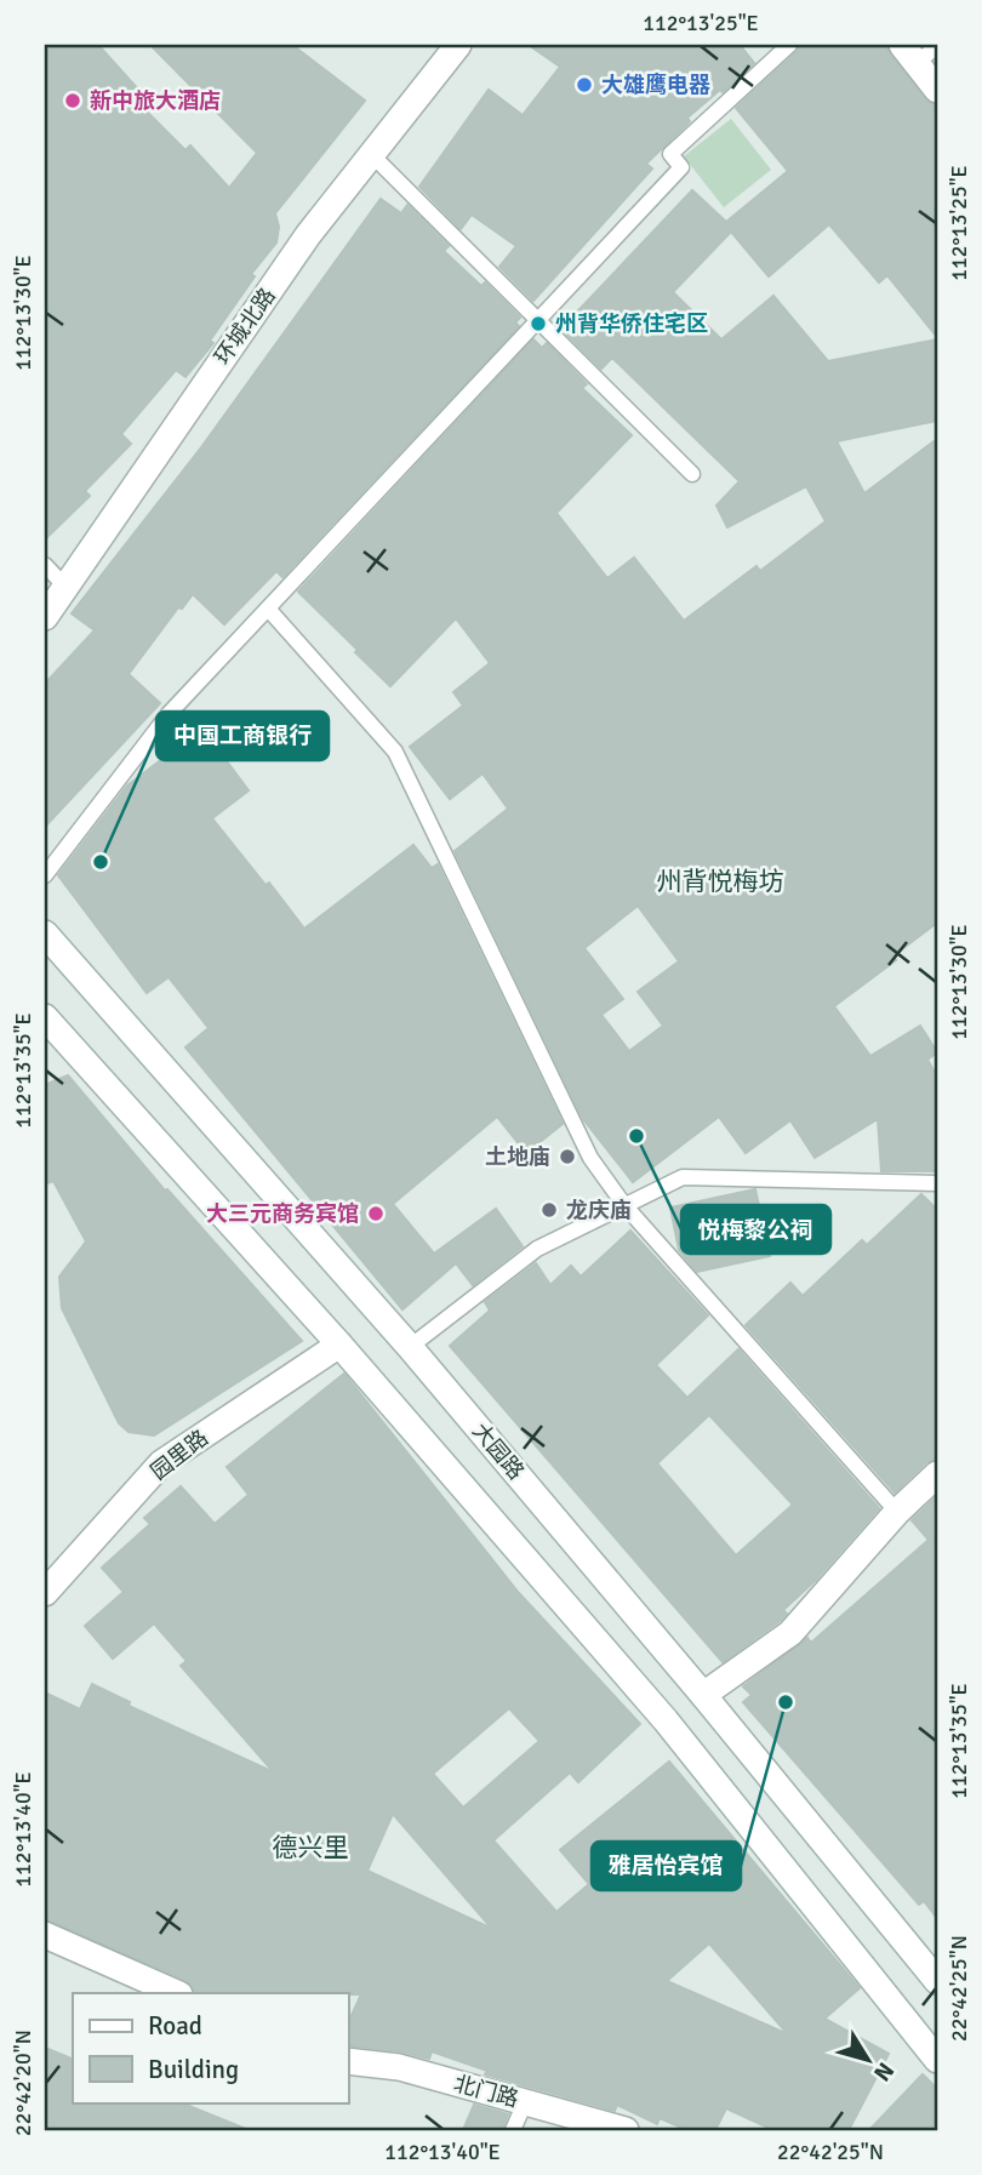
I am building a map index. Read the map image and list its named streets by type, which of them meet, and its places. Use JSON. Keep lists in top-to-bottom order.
{
  "streets": {
    "main road": [
      "环城北路",
      "大园路",
      "园里路",
      "北门路"
    ]
  },
  "districts": ["州背悦梅坊", "德兴里"],
  "places": [
    "大雄鹰电器",
    "新中旅大酒店",
    "州背华侨住宅区",
    "中国工商银行",
    "悦梅黎公祠",
    "土地庙",
    "龙庆庙",
    "大三元商务宾馆",
    "雅居怡宾馆"
  ],
  "legend": ["Road", "Building"],
  "north": "bottom right",
  "coordinates": [
    "112°13'25\"E",
    "112°13'30\"E",
    "112°13'35\"E",
    "112°13'40\"E",
    "22°42'25\"N",
    "22°42'20\"N"
  ]
}
